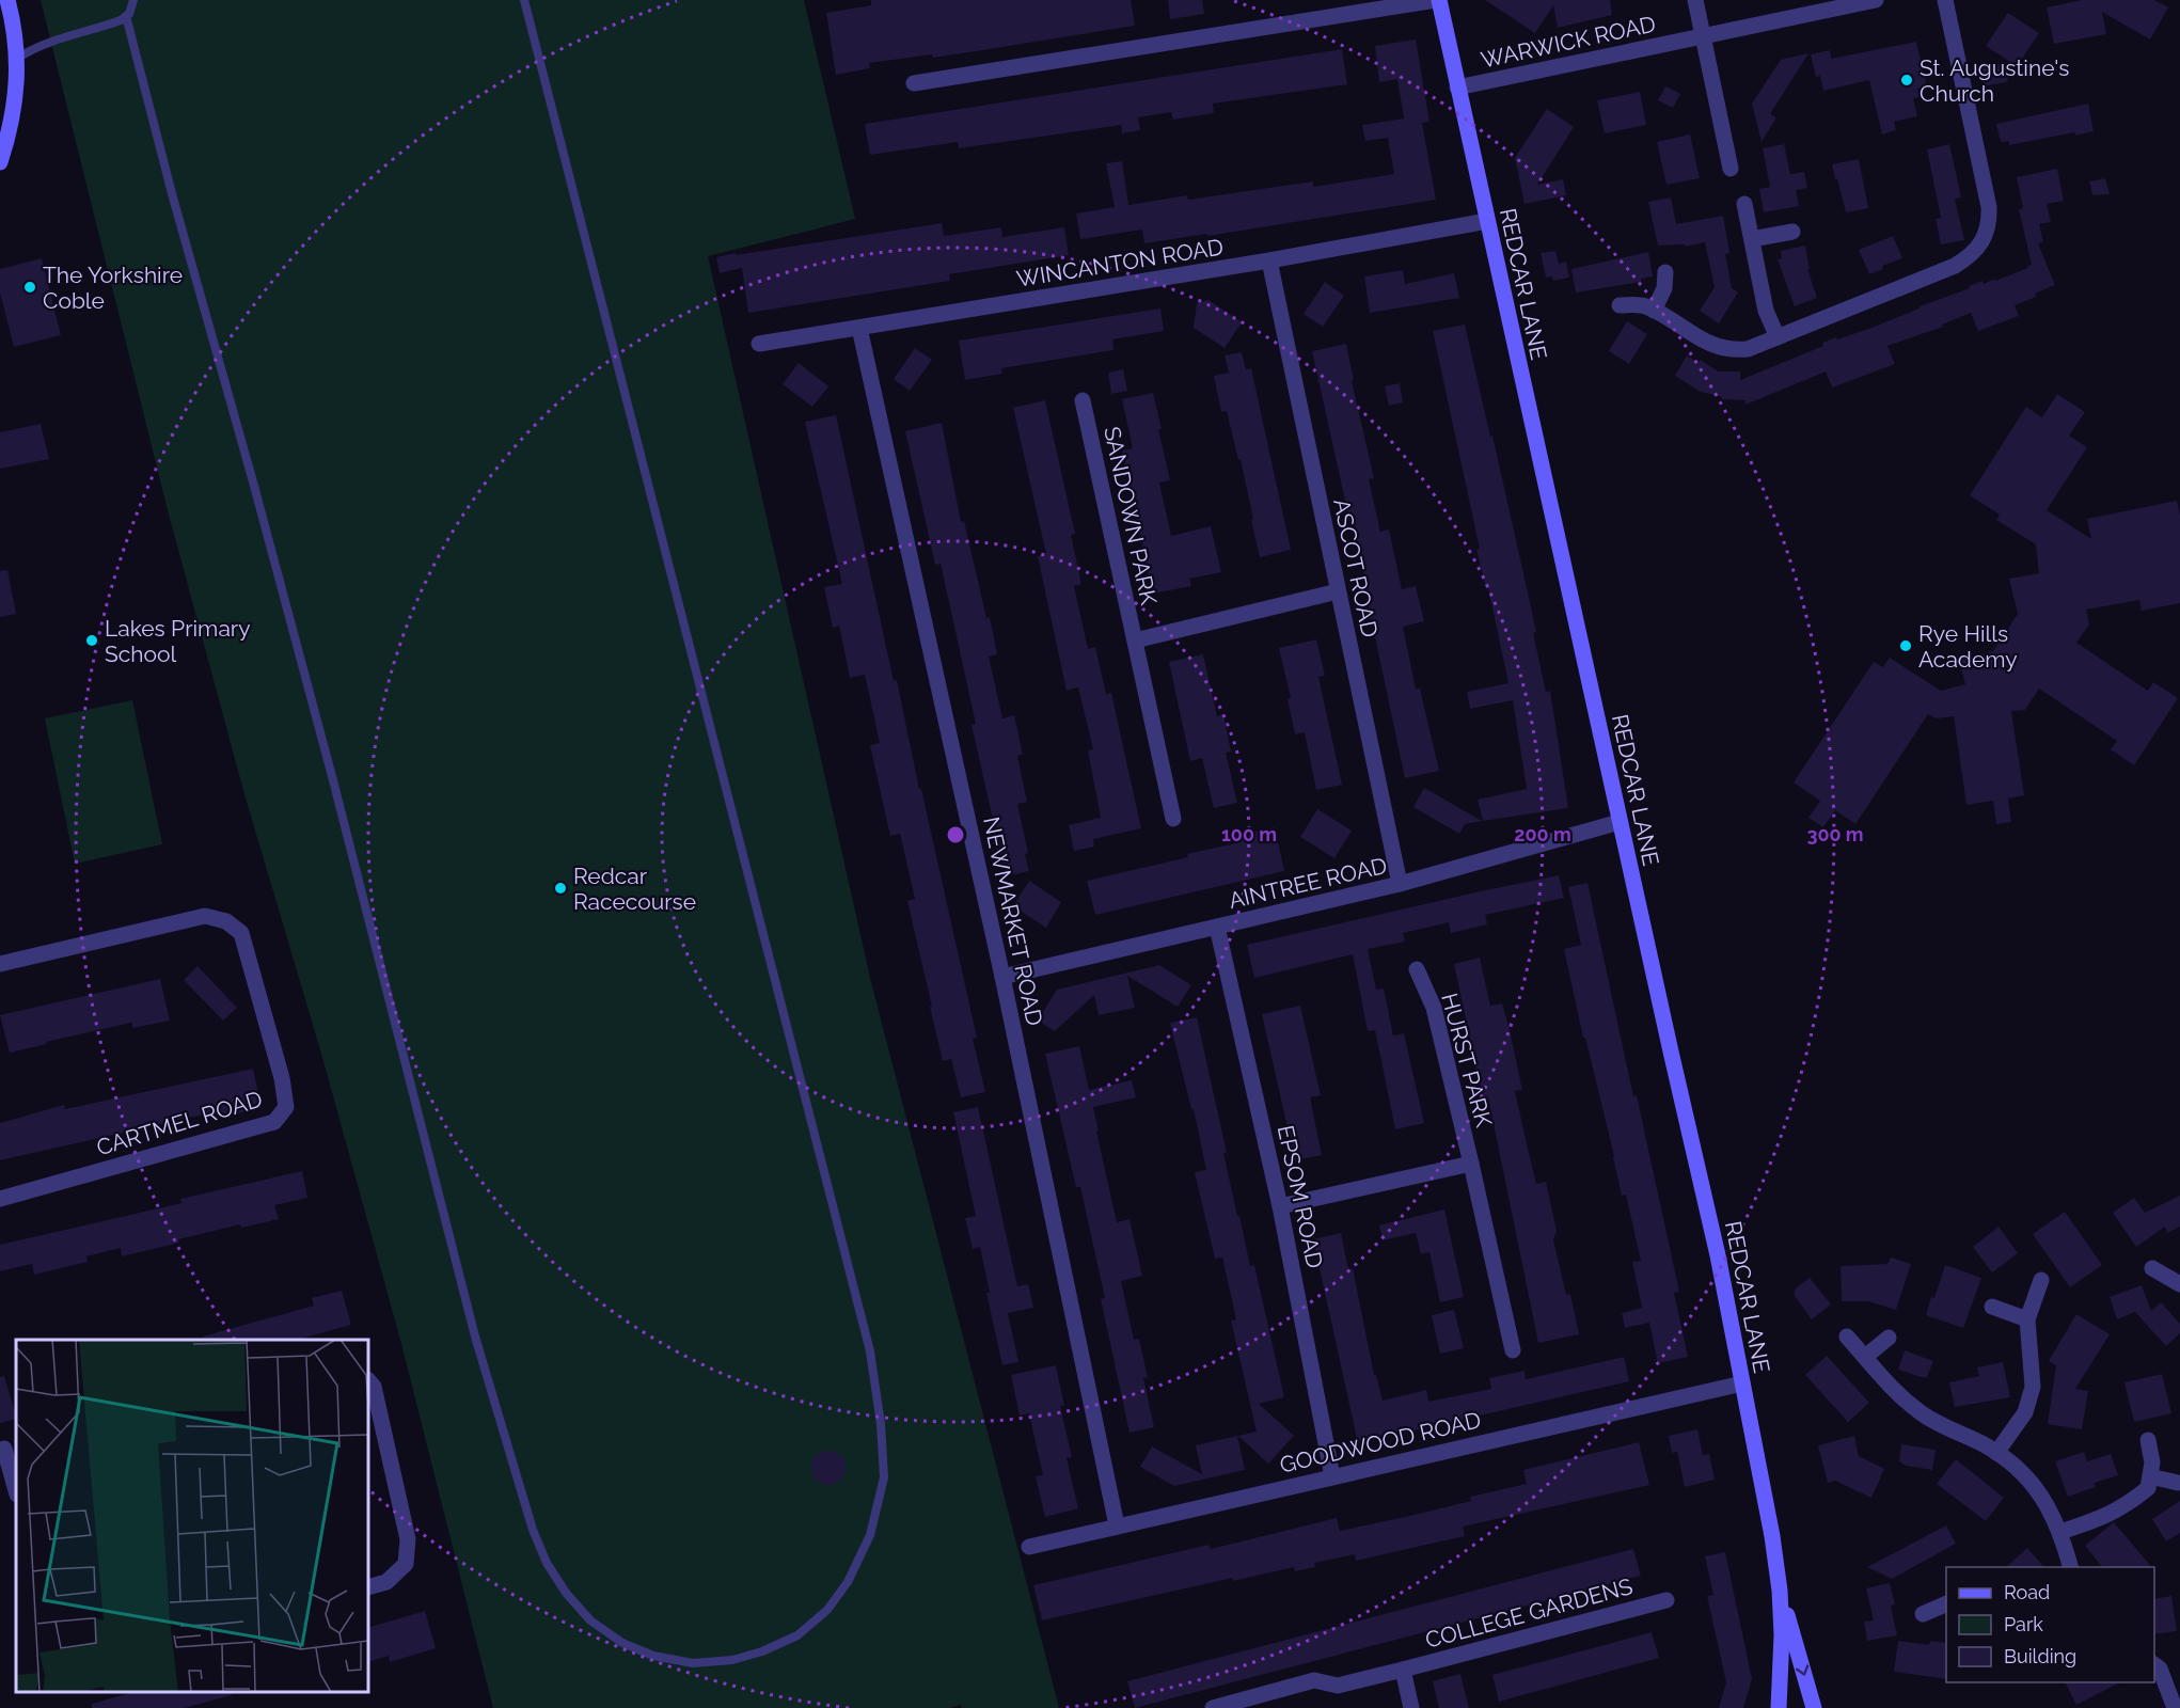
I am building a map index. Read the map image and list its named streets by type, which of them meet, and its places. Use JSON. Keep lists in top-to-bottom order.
{
  "streets": {
    "main road": ["REDCAR LANE"],
    "street": [
      "WARWICK ROAD",
      "WINCANTON ROAD",
      "SANDOWN PARK",
      "ASCOT ROAD",
      "AINTREE ROAD",
      "NEWMARKET ROAD",
      "HURST PARK",
      "CARTMEL ROAD",
      "EPSOM ROAD",
      "GOODWOOD ROAD",
      "COLLEGE GARDENS"
    ]
  },
  "crossings": [
    ["WARWICK ROAD", "REDCAR LANE"],
    ["WINCANTON ROAD", "REDCAR LANE"],
    ["WINCANTON ROAD", "ASCOT ROAD"],
    ["WINCANTON ROAD", "NEWMARKET ROAD"],
    ["REDCAR LANE", "AINTREE ROAD"],
    ["REDCAR LANE", "GOODWOOD ROAD"],
    ["SANDOWN PARK", "ASCOT ROAD"],
    ["ASCOT ROAD", "AINTREE ROAD"],
    ["AINTREE ROAD", "NEWMARKET ROAD"],
    ["AINTREE ROAD", "EPSOM ROAD"],
    ["NEWMARKET ROAD", "GOODWOOD ROAD"],
    ["HURST PARK", "EPSOM ROAD"],
    ["EPSOM ROAD", "GOODWOOD ROAD"]
  ],
  "places": [
    "St. Augustine's Church",
    "The Yorkshire Coble",
    "Lakes Primary School",
    "Rye Hills Academy",
    "Redcar Racecourse"
  ],
  "legend": ["Road", "Park", "Building"],
  "rings": ["100 m", "200 m", "300 m"]
}
